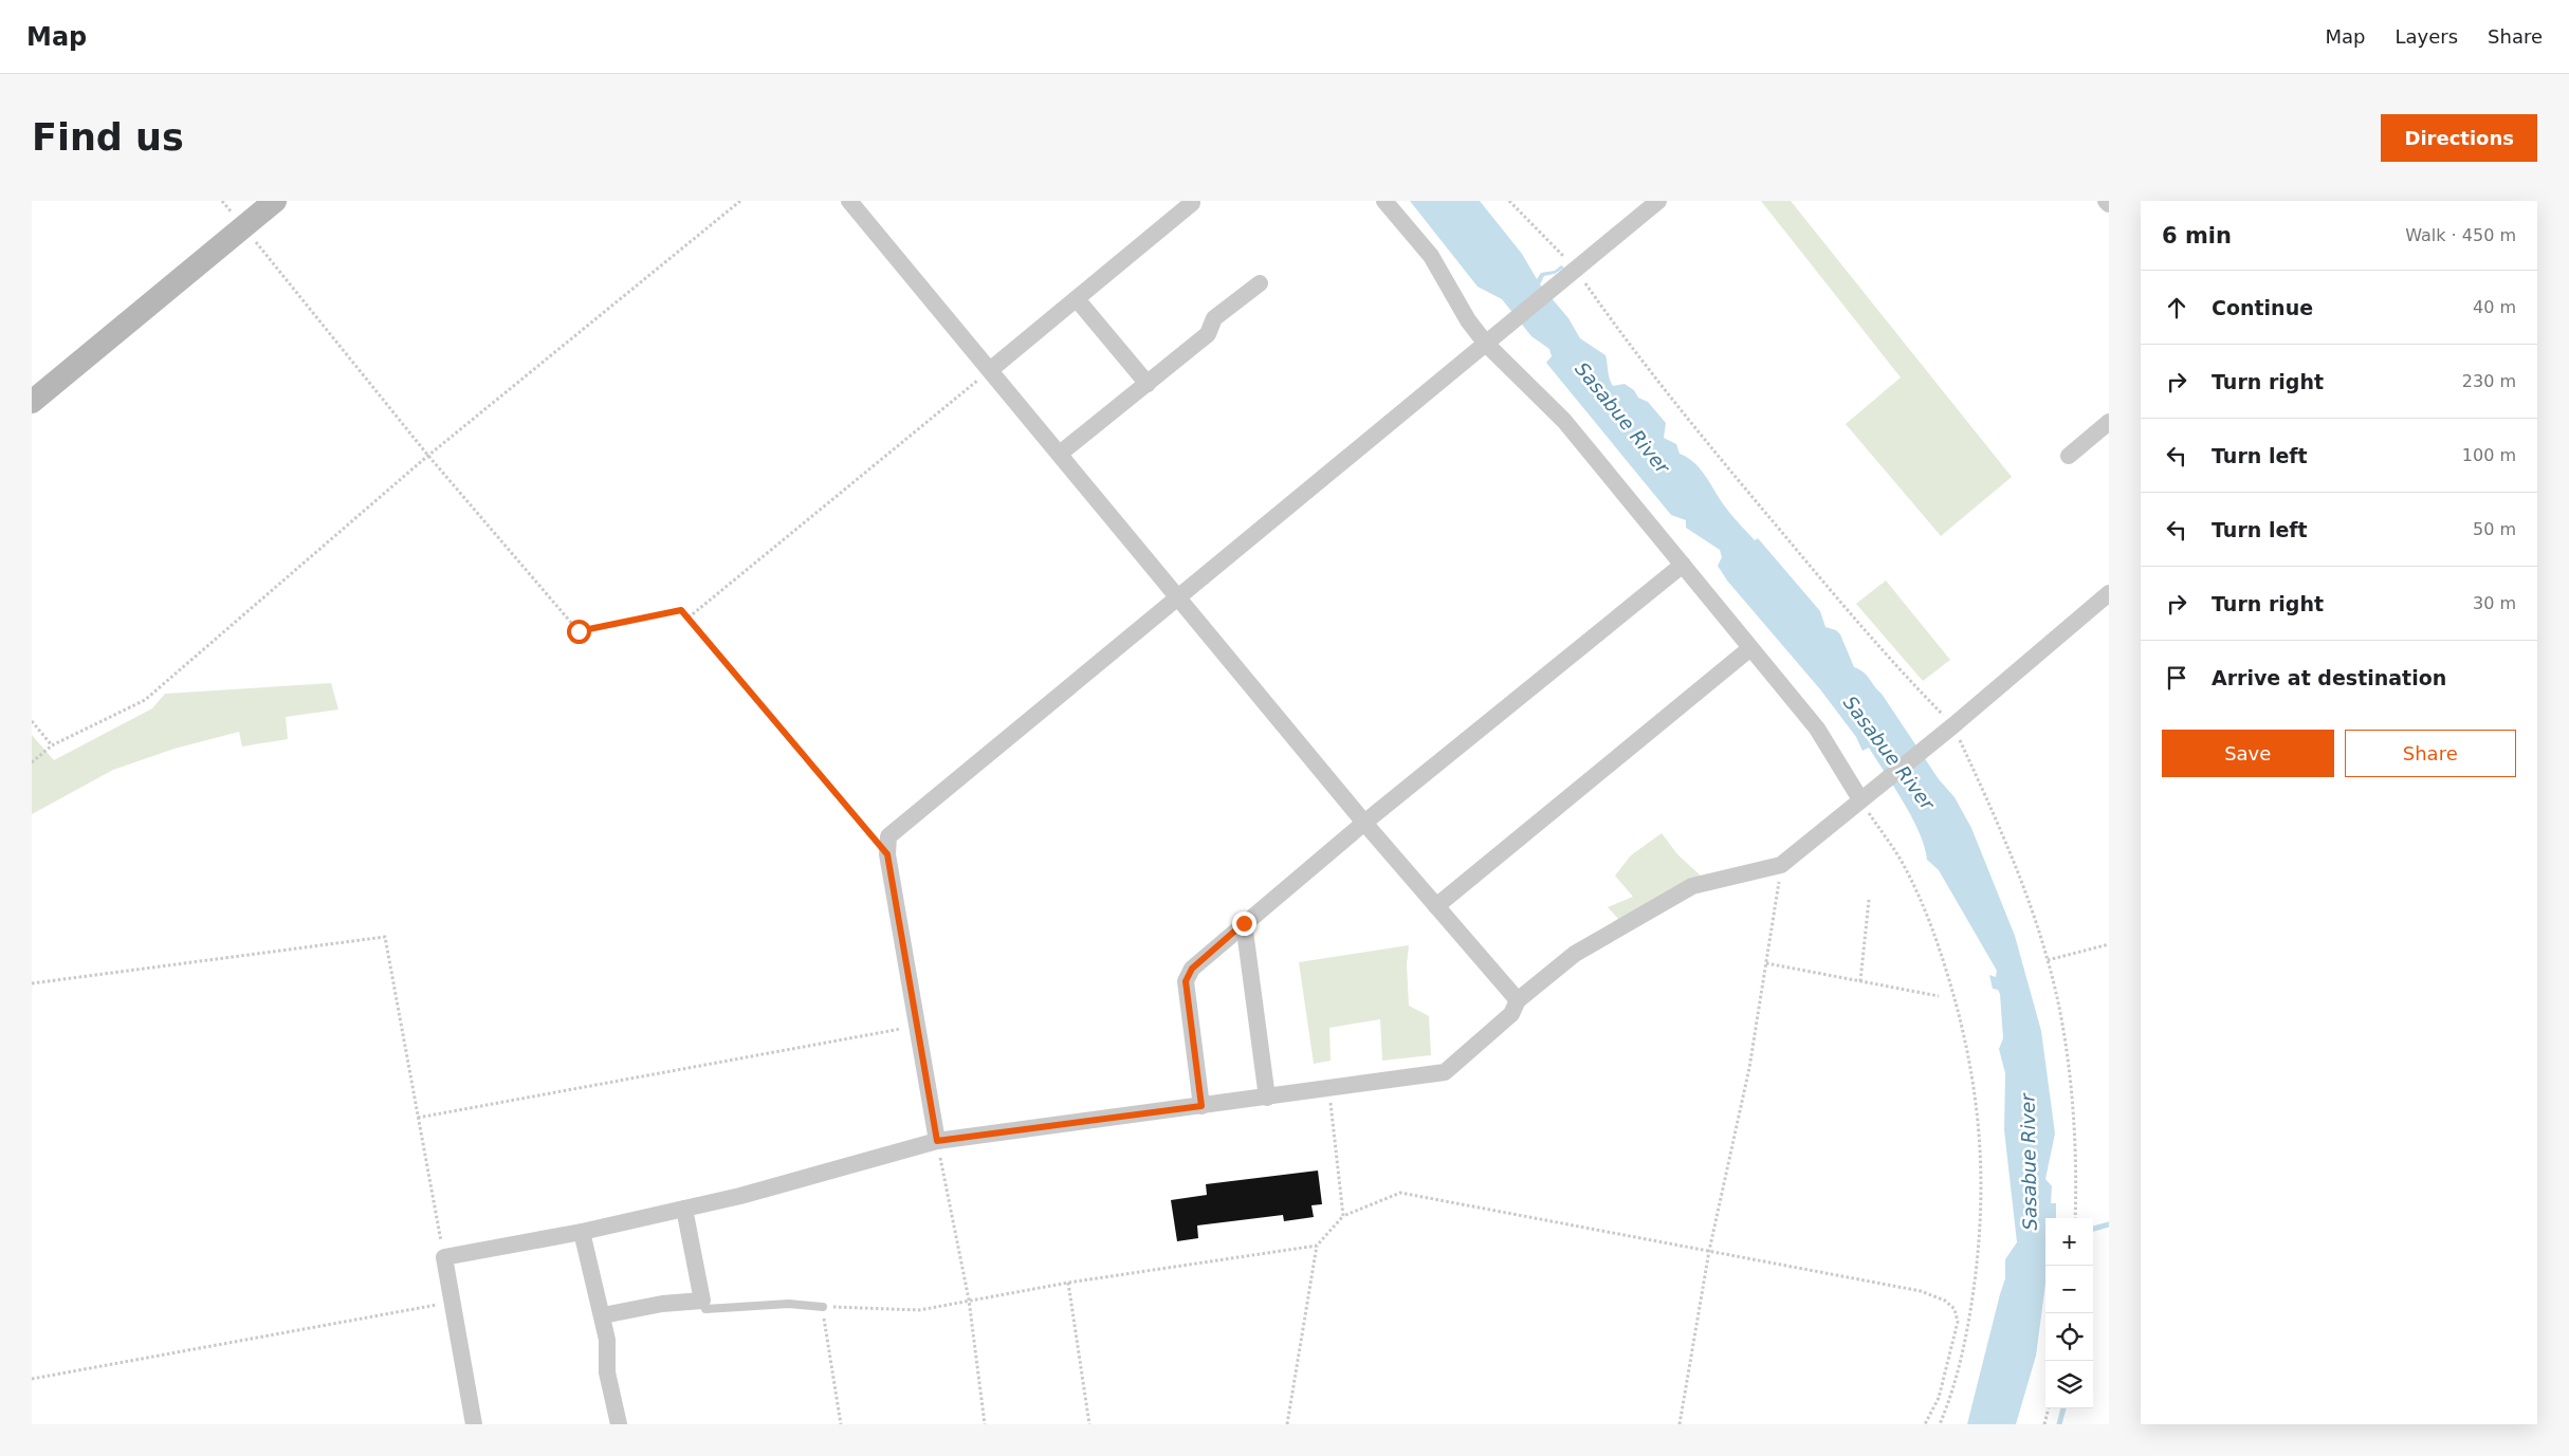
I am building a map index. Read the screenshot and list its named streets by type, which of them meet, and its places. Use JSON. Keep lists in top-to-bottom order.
{
  "water": ["Sasabue River"],
  "page": {
    "header": "Map",
    "nav": ["Map", "Layers", "Share"],
    "buttons": [
      "Directions",
      ["Save", "Share"]
    ],
    "title": "Find us",
    "heading": ["6 min", "Walk · 450 m"],
    "list": [
      ["Continue", "40 m"],
      ["Turn right", "230 m"],
      ["Turn left", "100 m"],
      ["Turn left", "50 m"],
      ["Turn right", "30 m"],
      "Arrive at destination"
    ],
    "map_buttons": ["+", "−"]
  }
}
